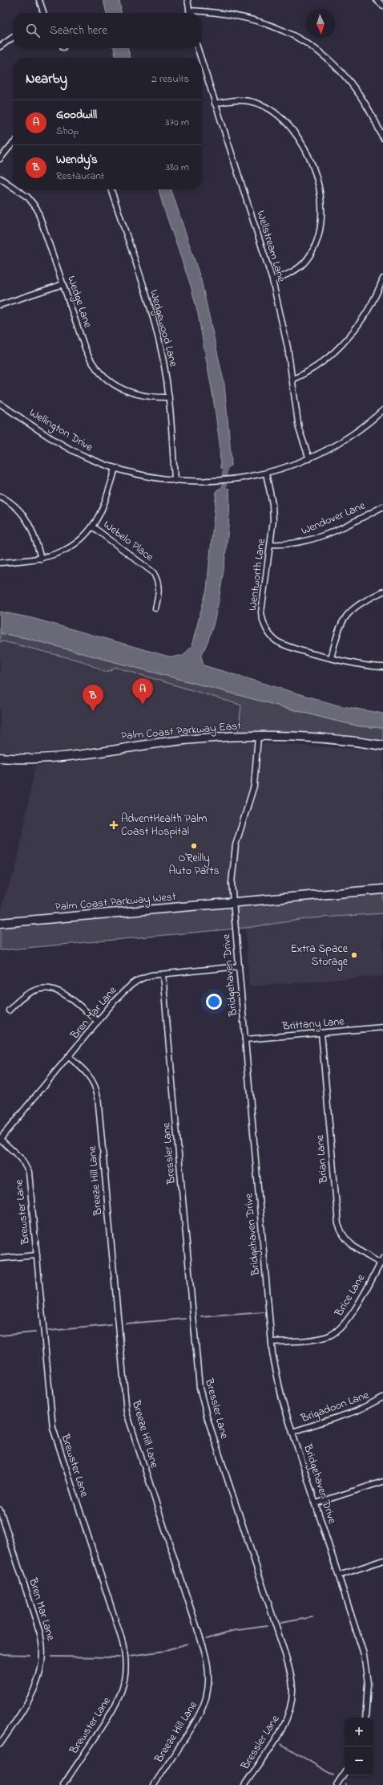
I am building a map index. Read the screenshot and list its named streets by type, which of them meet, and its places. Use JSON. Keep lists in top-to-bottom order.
{
  "streets": {
    "main road": ["Palm Coast Parkway East", "Palm Coast Parkway West"],
    "street": [
      "Wellstream Lane",
      "Wedge Lane",
      "Wedgewood Lane",
      "Wellington Drive",
      "Wendover Lane",
      "Webelo Place",
      "Wentworth Lane",
      "Bridgehaven Drive",
      "Bren Mar Lane",
      "Brittany Lane",
      "Bressler Lane",
      "Brian Lane",
      "Breeze Hill Lane",
      "Brewster Lane",
      "Brice Lane",
      "Brigadoon Lane"
    ]
  },
  "crossings": [
    ["Wellstream Lane", "Wellington Drive"],
    ["Wedge Lane", "Wedgewood Lane"],
    ["Wedgewood Lane", "Wellington Drive"],
    ["Wellington Drive", "Wentworth Lane"],
    ["Wendover Lane", "Wentworth Lane"],
    ["Palm Coast Parkway East", "Bridgehaven Drive"],
    ["Palm Coast Parkway West", "Bridgehaven Drive"],
    ["Bridgehaven Drive", "Bren Mar Lane"],
    ["Bridgehaven Drive", "Brittany Lane"],
    ["Bridgehaven Drive", "Brice Lane"],
    ["Bridgehaven Drive", "Brigadoon Lane"],
    ["Bren Mar Lane", "Bressler Lane"],
    ["Bren Mar Lane", "Breeze Hill Lane"],
    ["Bren Mar Lane", "Brewster Lane"],
    ["Brittany Lane", "Brian Lane"],
    ["Brian Lane", "Brice Lane"]
  ],
  "places": {
    "health": ["AdventHealth Palm Coast Hospital"],
    "other": ["O'Reilly Auto Parts", "Extra Space Storage"]
  },
  "north": "bottom",
  "page": {
    "search": "Search here",
    "heading": ["Nearby", "2 results"],
    "list": [
      {
        "mark": "A",
        "name": "Goodwill",
        "note": "Shop",
        "value": "370 m"
      },
      {
        "mark": "B",
        "name": "Wendy's",
        "note": "Restaurant",
        "value": "380 m"
      }
    ],
    "pins": ["A", "B"],
    "map_buttons": ["+", "−"]
  }
}
